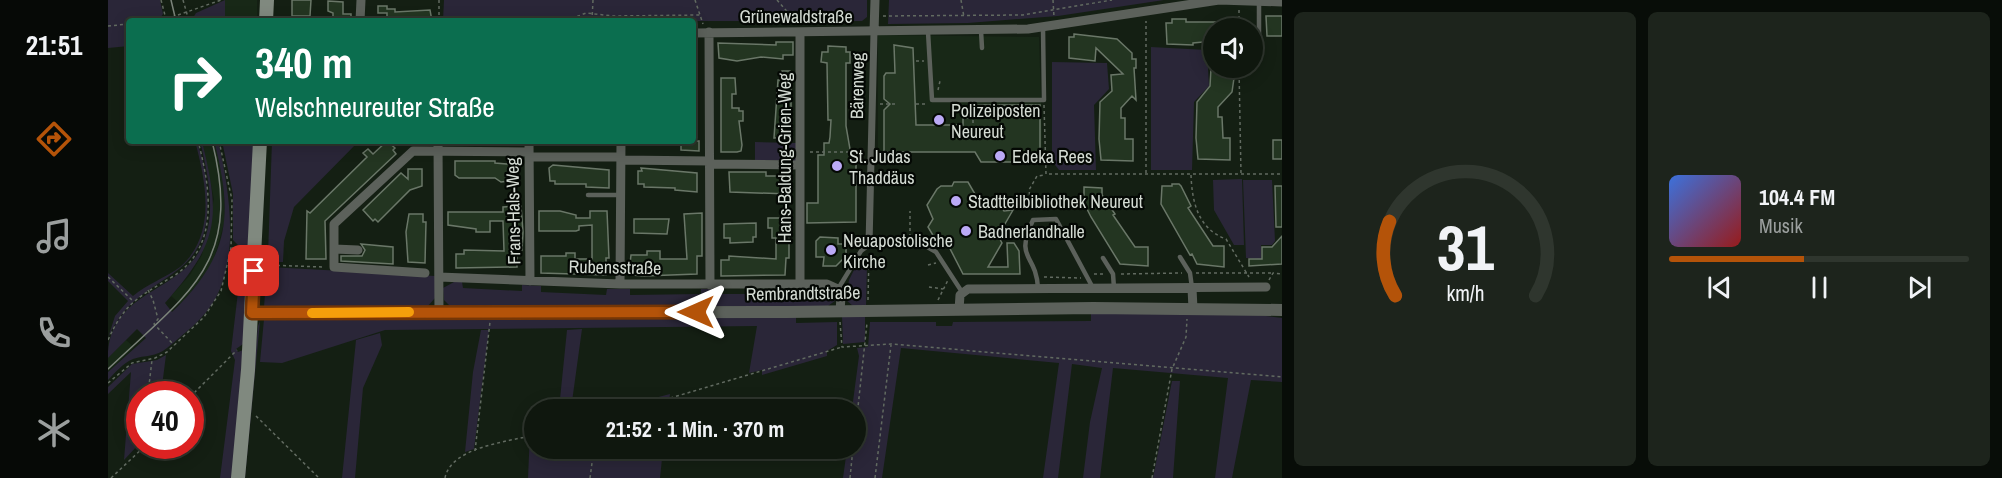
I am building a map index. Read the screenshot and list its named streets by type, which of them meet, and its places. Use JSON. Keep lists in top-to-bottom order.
{
  "streets": {
    "street": [
      "Grünewaldstraße",
      "Bärenweg",
      "Hans-Baldung-Grien-Weg",
      "Frans-Hals-Weg",
      "Rubensstraße",
      "Rembrandtstraße"
    ]
  },
  "crossings": [
    ["Grünewaldstraße", "Bärenweg"],
    ["Grünewaldstraße", "Hans-Baldung-Grien-Weg"],
    ["Hans-Baldung-Grien-Weg", "Rubensstraße"],
    ["Frans-Hals-Weg", "Rubensstraße"]
  ],
  "places": [
    "Polizeiposten Neureut",
    "Edeka Rees",
    "St. Judas Thaddäus",
    "Stadtteilbibliothek Neureut",
    "Badnerlandhalle",
    "Neuapostolische Kirche"
  ],
  "page": {
    "tabs": "21:51",
    "turn": ["340 m", "Welschneureuter Straße"],
    "song": ["104.4 FM", "Musik"],
    "limit": "40",
    "trip": "21:52 · 1 Min. · 370 m",
    "gauge": ["31", "km/h"]
  }
}
